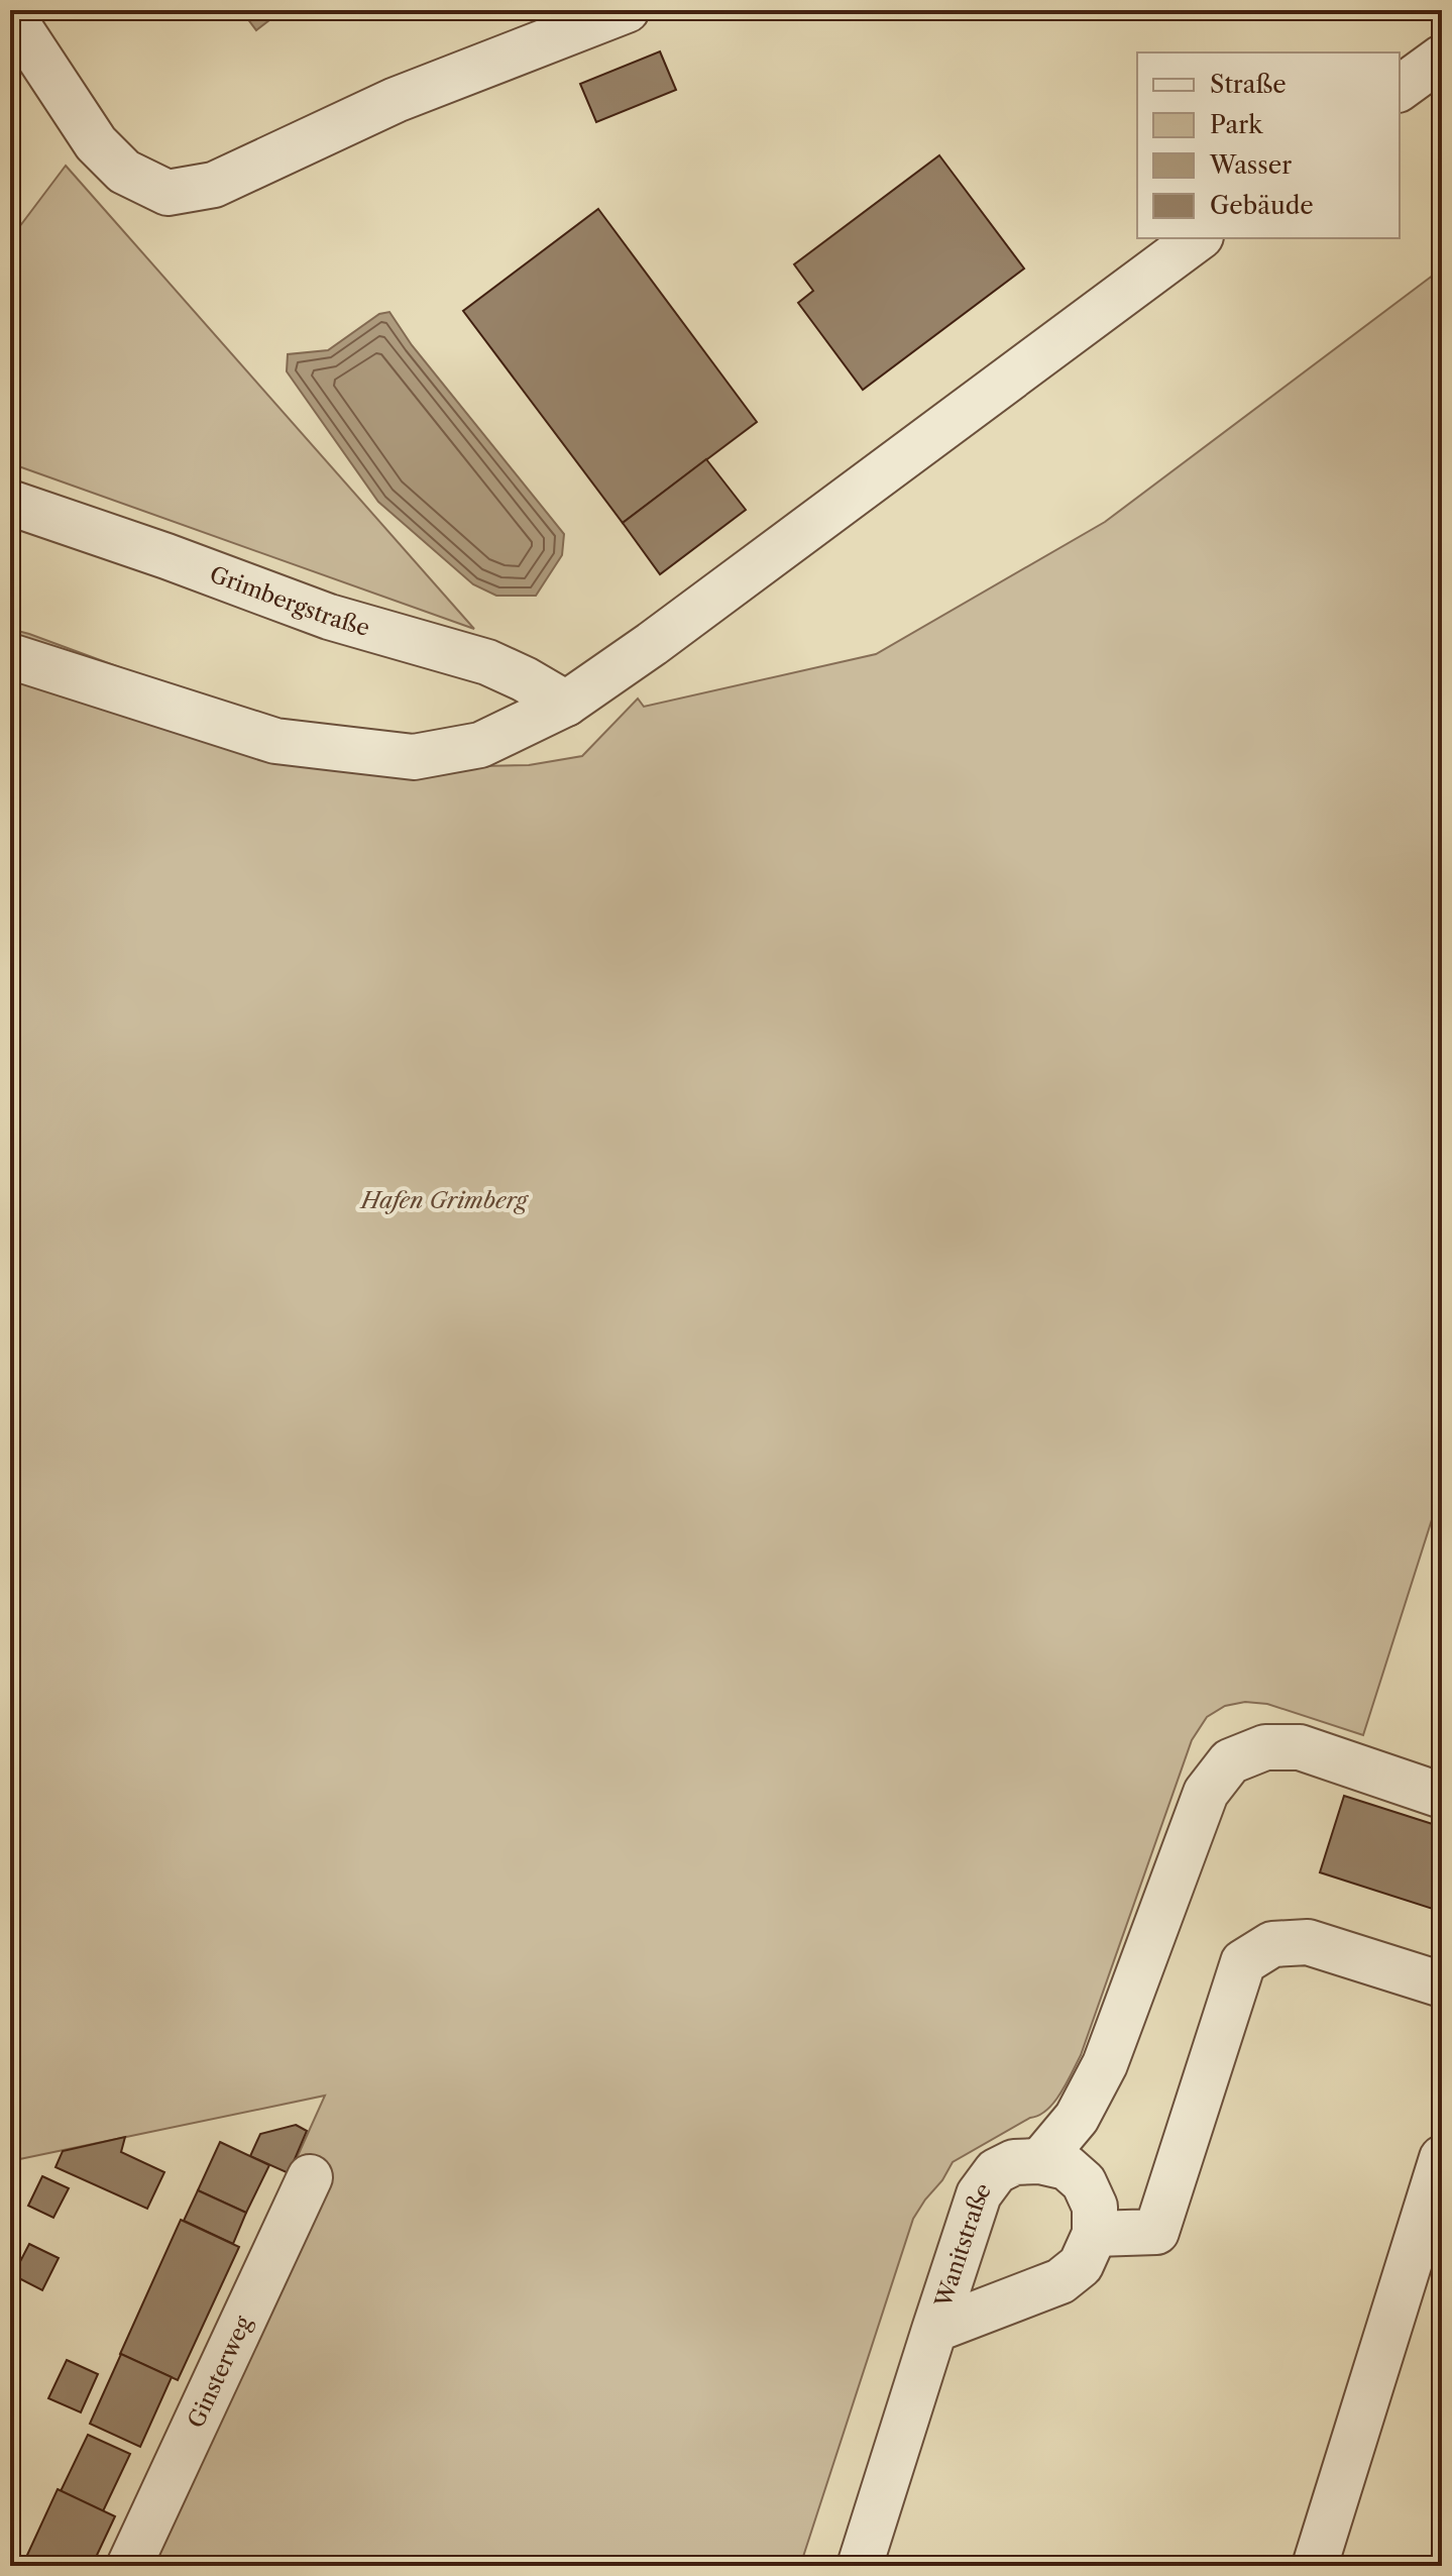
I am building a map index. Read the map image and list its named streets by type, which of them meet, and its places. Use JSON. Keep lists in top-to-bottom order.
{
  "streets": {
    "street": ["Grimbergstraße", "Wanitstraße", "Ginsterweg"]
  },
  "parks": ["Hafen Grimberg"],
  "legend": [
    "Straße",
    "Park",
    "Wasser",
    "Gebäude"
  ]
}
